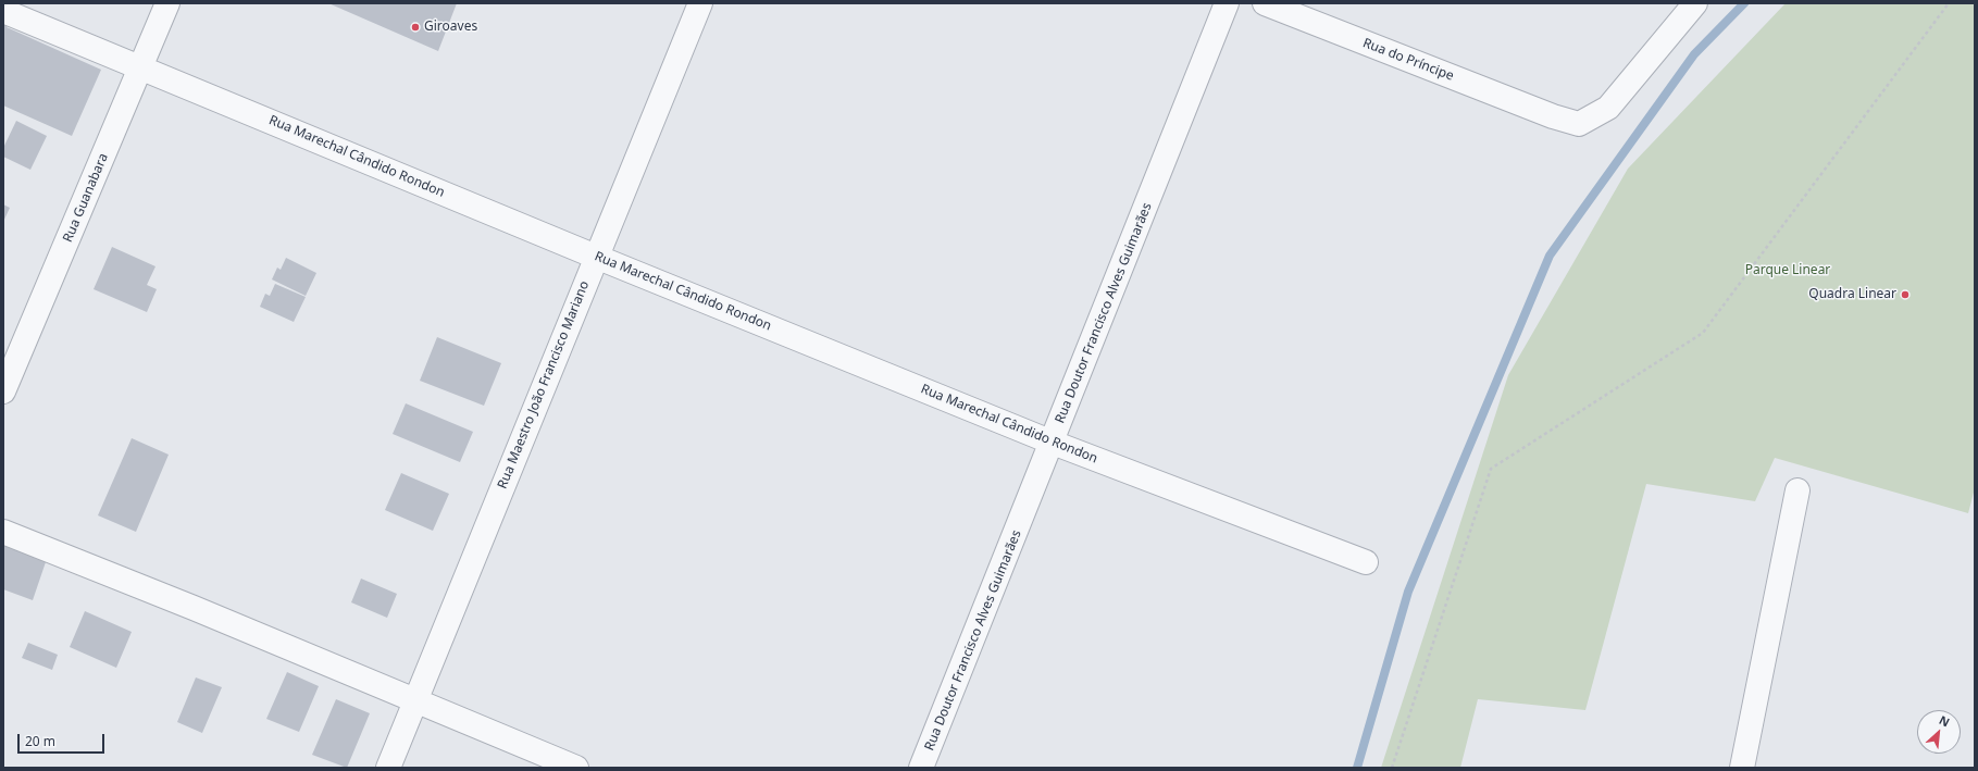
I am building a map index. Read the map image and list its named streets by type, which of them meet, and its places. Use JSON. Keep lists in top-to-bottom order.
{
  "streets": {
    "street": [
      "Rua do Príncipe",
      "Rua Marechal Cândido Rondon",
      "Rua Guanabara",
      "Rua Doutor Francisco Alves Guimarães",
      "Rua Maestro João Francisco Mariano"
    ]
  },
  "crossings": [
    ["Rua Marechal Cândido Rondon", "Rua Guanabara"],
    ["Rua Marechal Cândido Rondon", "Rua Doutor Francisco Alves Guimarães"],
    ["Rua Marechal Cândido Rondon", "Rua Maestro João Francisco Mariano"]
  ],
  "parks": ["Parque Linear"],
  "places": ["Giroaves", "Quadra Linear"],
  "scale_bar": "20 m",
  "north": "top right"
}
